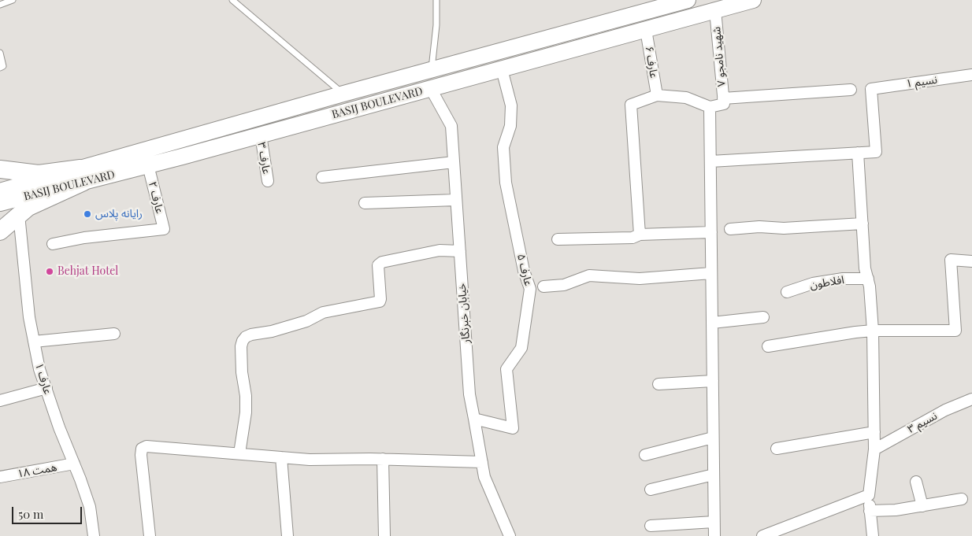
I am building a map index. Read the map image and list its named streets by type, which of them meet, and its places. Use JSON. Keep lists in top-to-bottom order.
{
  "streets": {
    "main road": ["BASIJ BOULEVARD"],
    "street": [
      "شهید نامجو ۷",
      "عارف ۶",
      "نسیم ۱",
      "عارف ۳",
      "عارف ۲",
      "عارف ۵",
      "افلاطون",
      "خیابان خبرنگار",
      "عارف ۱",
      "نسیم ۳",
      "همت ۱۸"
    ]
  },
  "crossings": [
    ["شهید نامجو ۷", "BASIJ BOULEVARD"],
    ["عارف ۶", "BASIJ BOULEVARD"],
    ["BASIJ BOULEVARD", "عارف ۳"],
    ["BASIJ BOULEVARD", "عارف ۲"],
    ["BASIJ BOULEVARD", "عارف ۵"],
    ["BASIJ BOULEVARD", "خیابان خبرنگار"],
    ["عارف ۵", "خیابان خبرنگار"],
    ["عارف ۱", "همت ۱۸"]
  ],
  "places": ["رایانه پلاس", "Behjat Hotel"],
  "scale_bar": "50 m"
}
